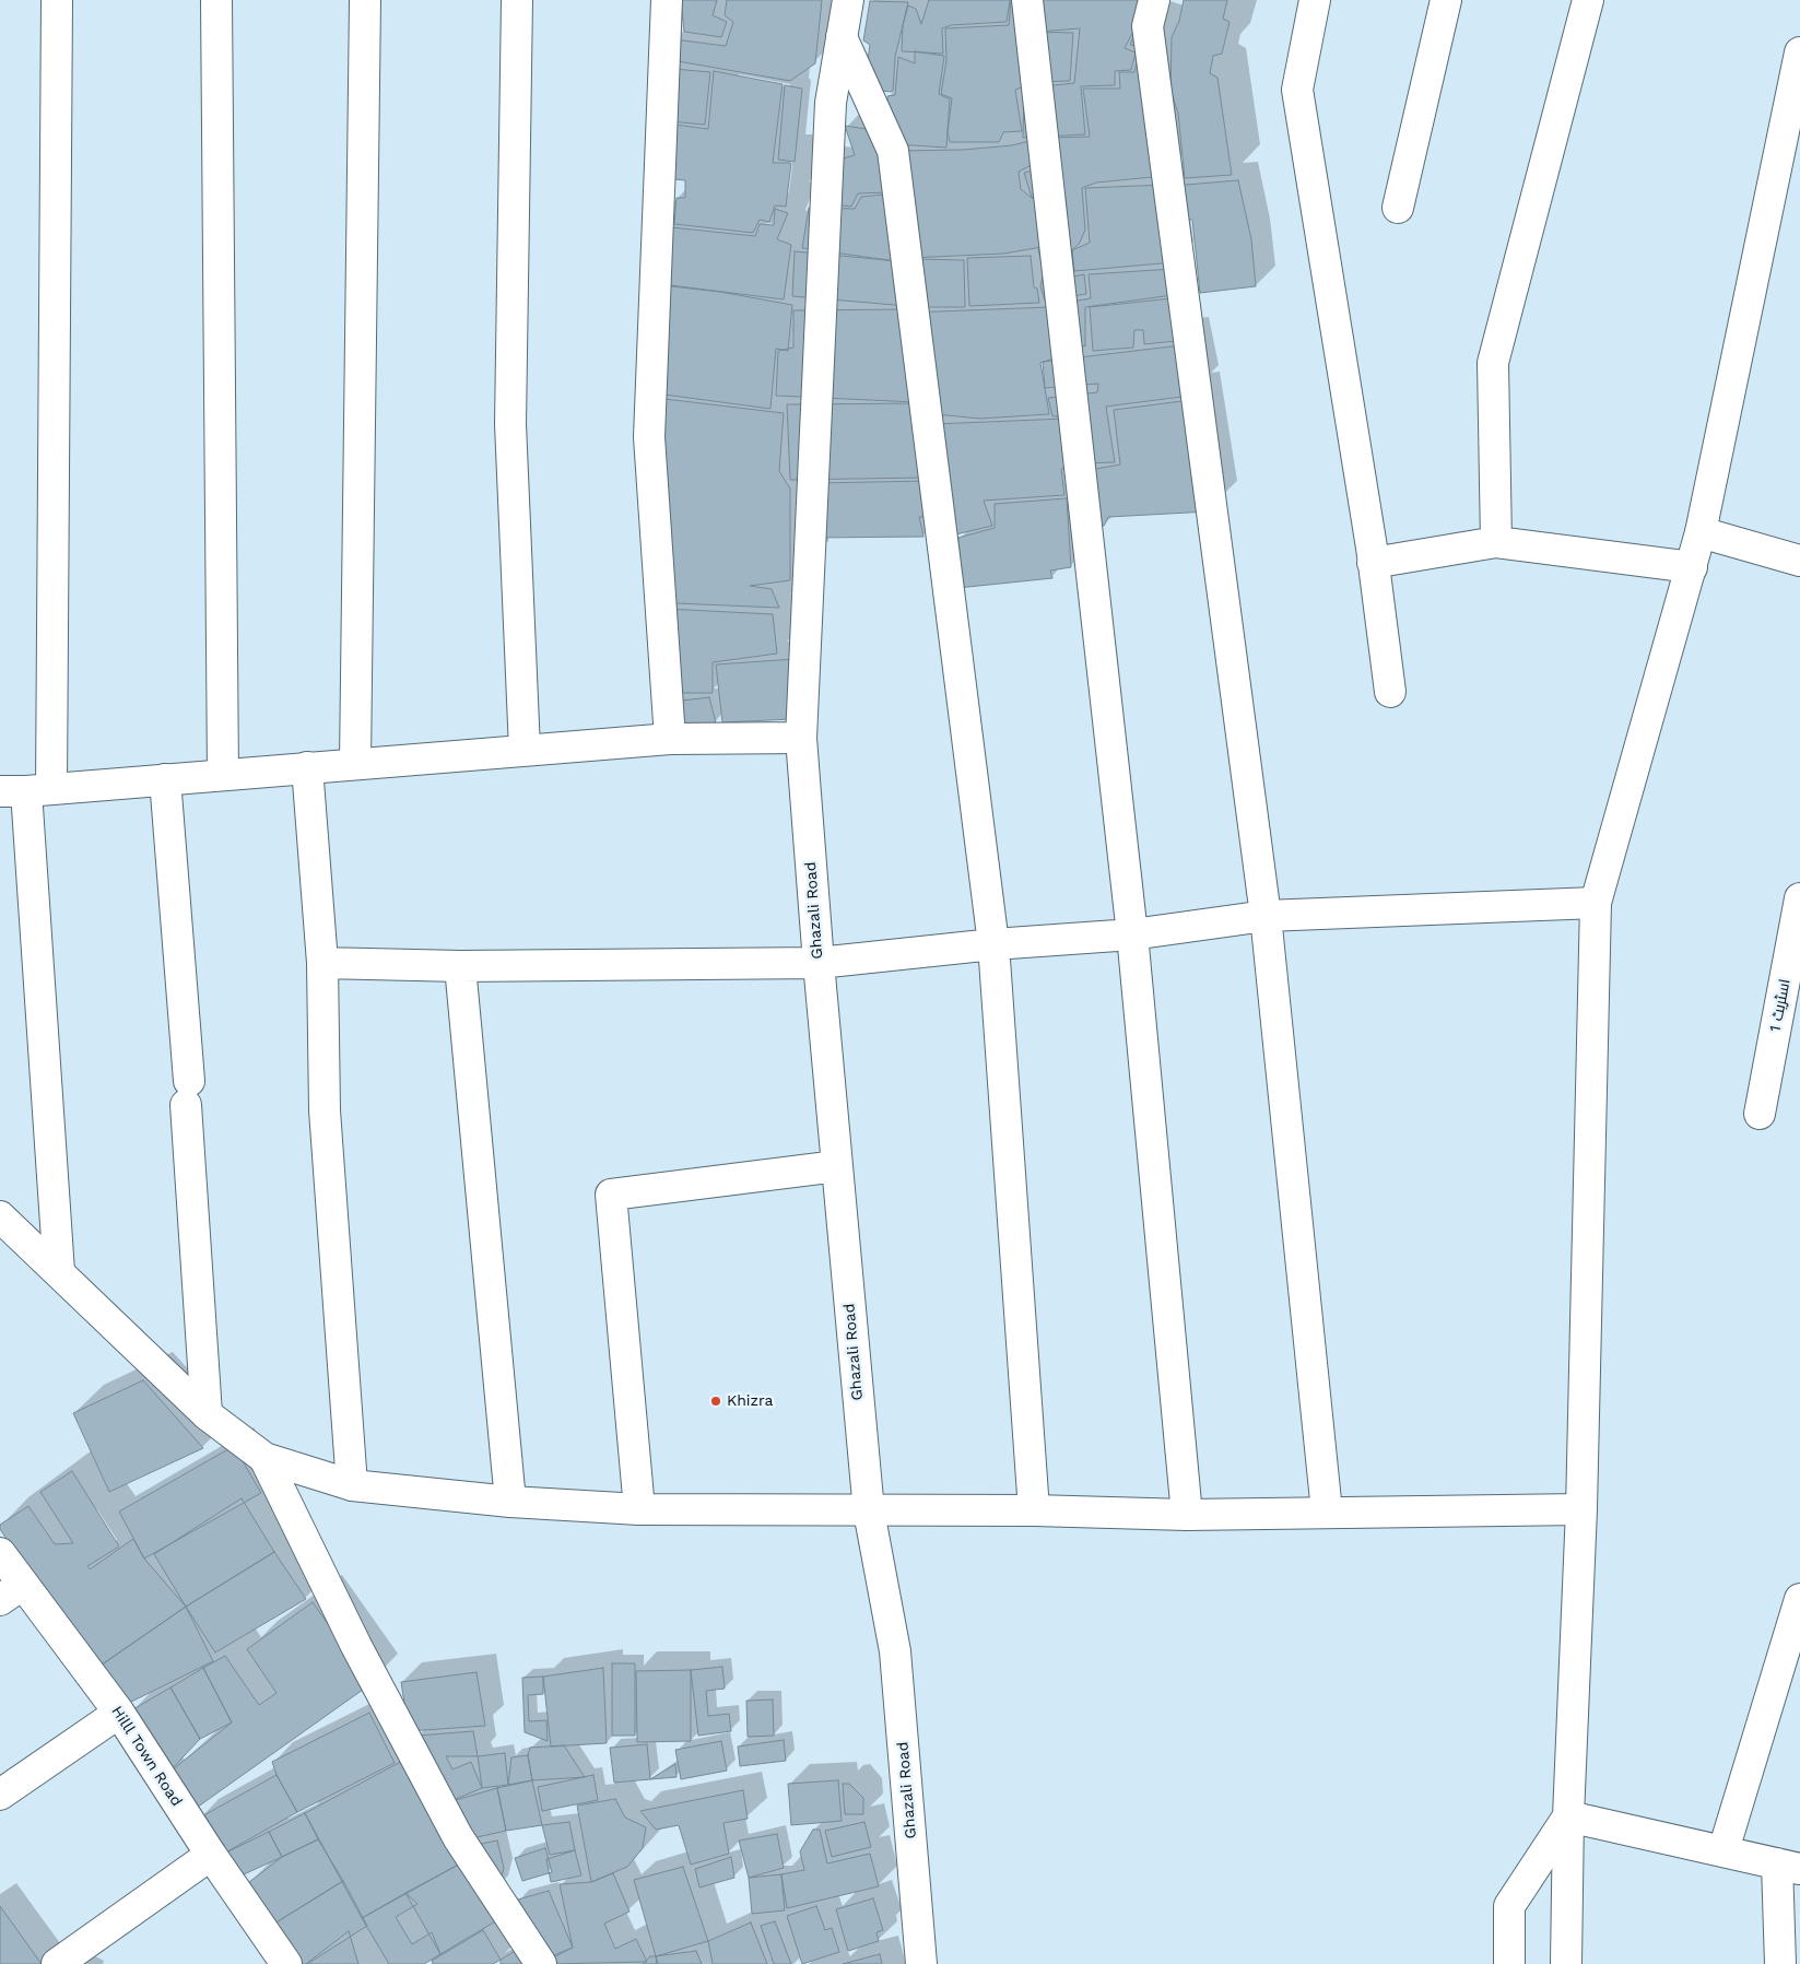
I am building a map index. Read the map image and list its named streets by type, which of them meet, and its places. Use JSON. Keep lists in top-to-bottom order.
{
  "streets": {
    "street": ["Ghazali Road", "اسٹریٹ 1", "Hilll Town Road"]
  },
  "places": ["Khizra"]
}
